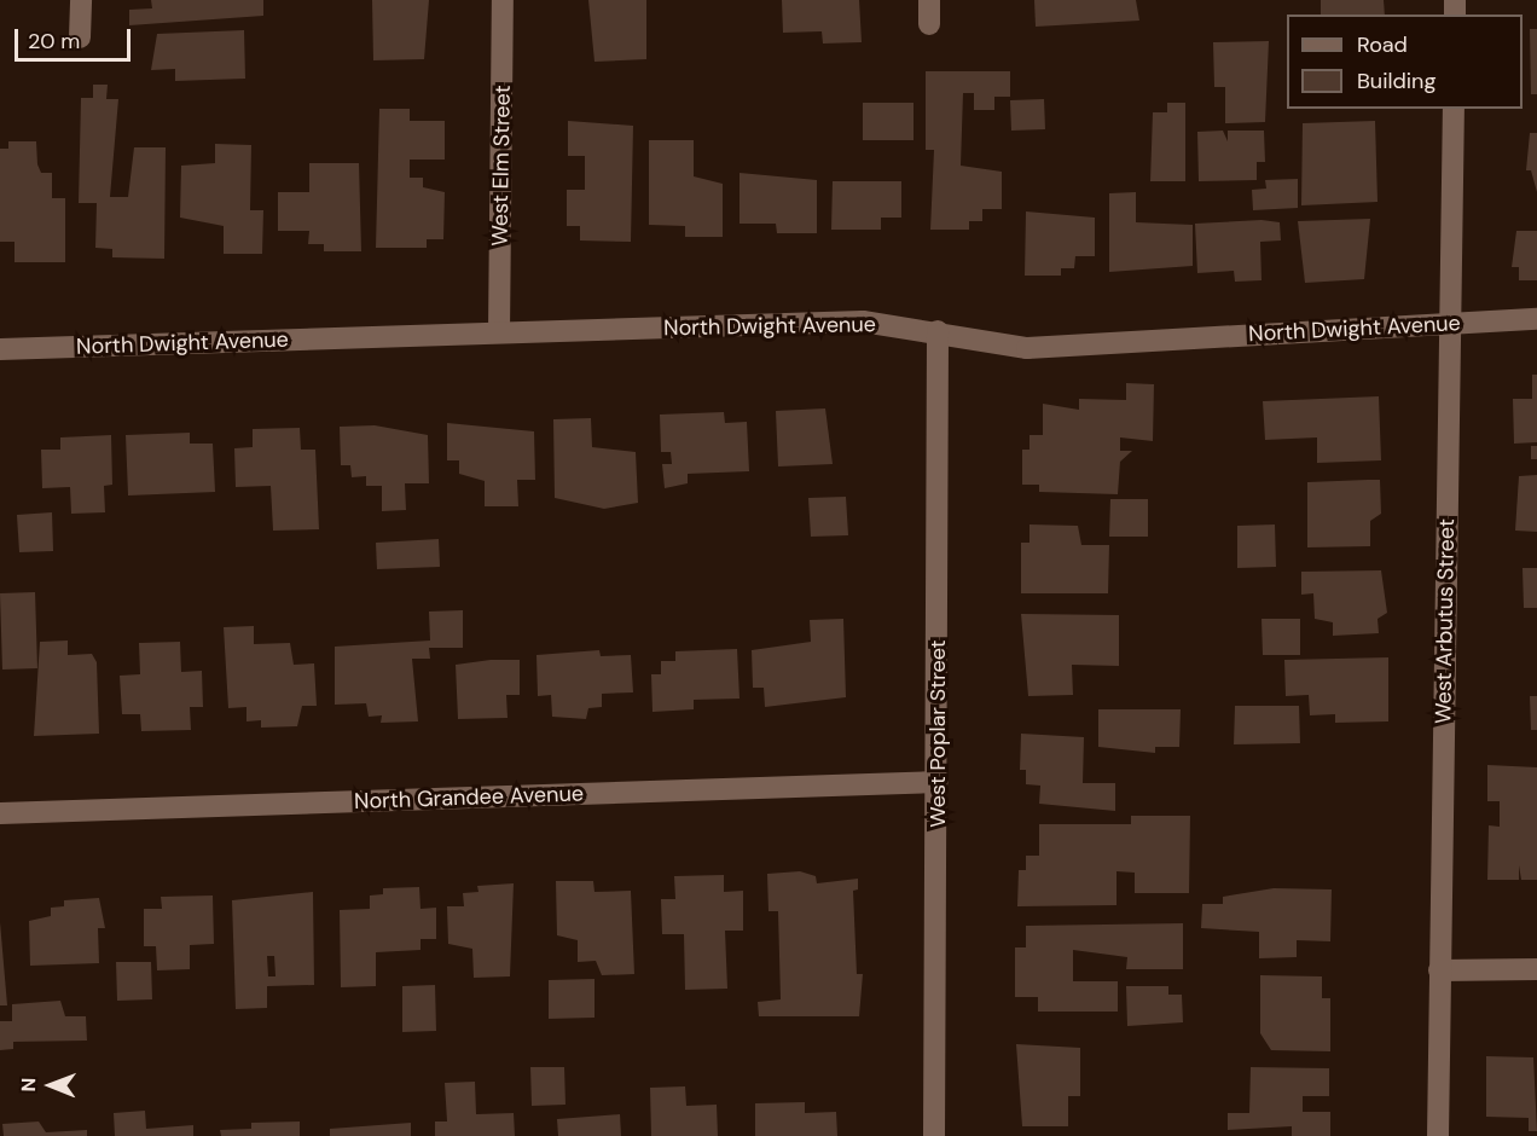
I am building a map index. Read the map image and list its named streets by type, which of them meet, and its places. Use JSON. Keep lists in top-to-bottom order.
{
  "streets": {
    "street": [
      "West Elm Street",
      "North Dwight Avenue",
      "West Arbutus Street",
      "West Poplar Street",
      "North Grandee Avenue"
    ]
  },
  "crossings": [
    ["West Elm Street", "North Dwight Avenue"],
    ["North Dwight Avenue", "West Arbutus Street"],
    ["North Dwight Avenue", "West Poplar Street"],
    ["West Poplar Street", "North Grandee Avenue"]
  ],
  "legend": ["Road", "Building"],
  "scale_bar": "20 m",
  "north": "left"
}
